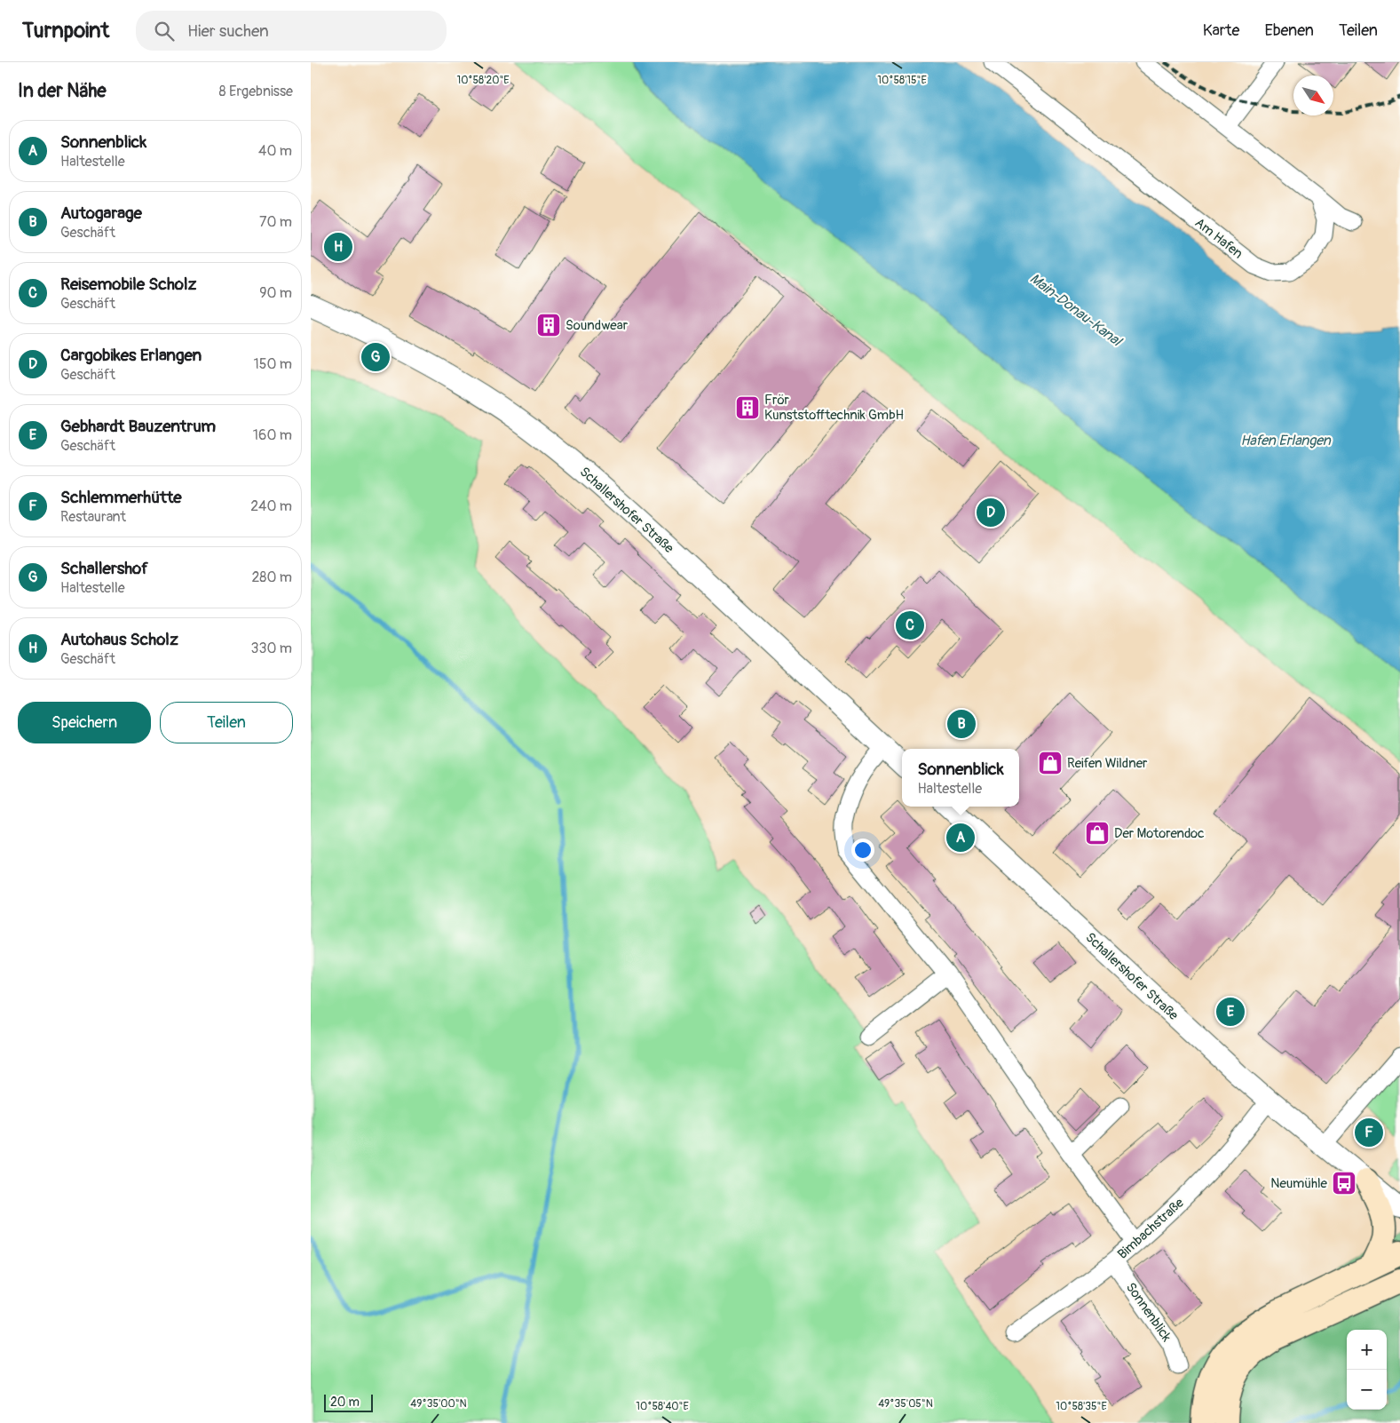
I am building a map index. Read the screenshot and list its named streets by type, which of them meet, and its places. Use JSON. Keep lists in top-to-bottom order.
{
  "streets": {
    "street": [
      "Am Hafen",
      "Schallershofer Straße",
      "Bimbachstraße",
      "Sonnenblick"
    ]
  },
  "crossings": [
    ["Schallershofer Straße", "Bimbachstraße"],
    ["Bimbachstraße", "Sonnenblick"]
  ],
  "water": ["Main-Donau-Kanal", "Hafen Erlangen"],
  "places": {
    "building": ["Soundwear", "Frör Kunststofftechnik GmbH"],
    "shop": ["Reifen Wildner", "Der Motorendoc"],
    "bus stop": ["Neumühle"]
  },
  "scale_bar": "20 m",
  "north": "bottom right",
  "page": {
    "header": "Turnpoint",
    "search": "Hier suchen",
    "nav": ["Karte", "Ebenen", "Teilen"],
    "heading": ["In der Nähe", "8 Ergebnisse"],
    "list": [
      {
        "mark": "A",
        "name": "Sonnenblick",
        "note": "Haltestelle",
        "value": "40 m"
      },
      {
        "mark": "B",
        "name": "Autogarage",
        "note": "Geschäft",
        "value": "70 m"
      },
      {
        "mark": "C",
        "name": "Reisemobile Scholz",
        "note": "Geschäft",
        "value": "90 m"
      },
      {
        "mark": "D",
        "name": "Cargobikes Erlangen",
        "note": "Geschäft",
        "value": "150 m"
      },
      {
        "mark": "E",
        "name": "Gebhardt Bauzentrum",
        "note": "Geschäft",
        "value": "160 m"
      },
      {
        "mark": "F",
        "name": "Schlemmerhütte",
        "note": "Restaurant",
        "value": "240 m"
      },
      {
        "mark": "G",
        "name": "Schallershof",
        "note": "Haltestelle",
        "value": "280 m"
      },
      {
        "mark": "H",
        "name": "Autohaus Scholz",
        "note": "Geschäft",
        "value": "330 m"
      }
    ],
    "pins": [
      "H",
      "G",
      "D",
      "C",
      "B",
      "A",
      "E",
      "F"
    ],
    "buttons": ["Speichern", "Teilen"],
    "popup": ["Sonnenblick", "Haltestelle"],
    "map_buttons": ["+", "−"],
    "scale": "20 m"
  },
  "coordinates": [
    "10°58'15\"E",
    "10°58'20\"E",
    "49°35'00\"N",
    "49°35'05\"N",
    "10°58'40\"E",
    "10°58'35\"E"
  ]
}
